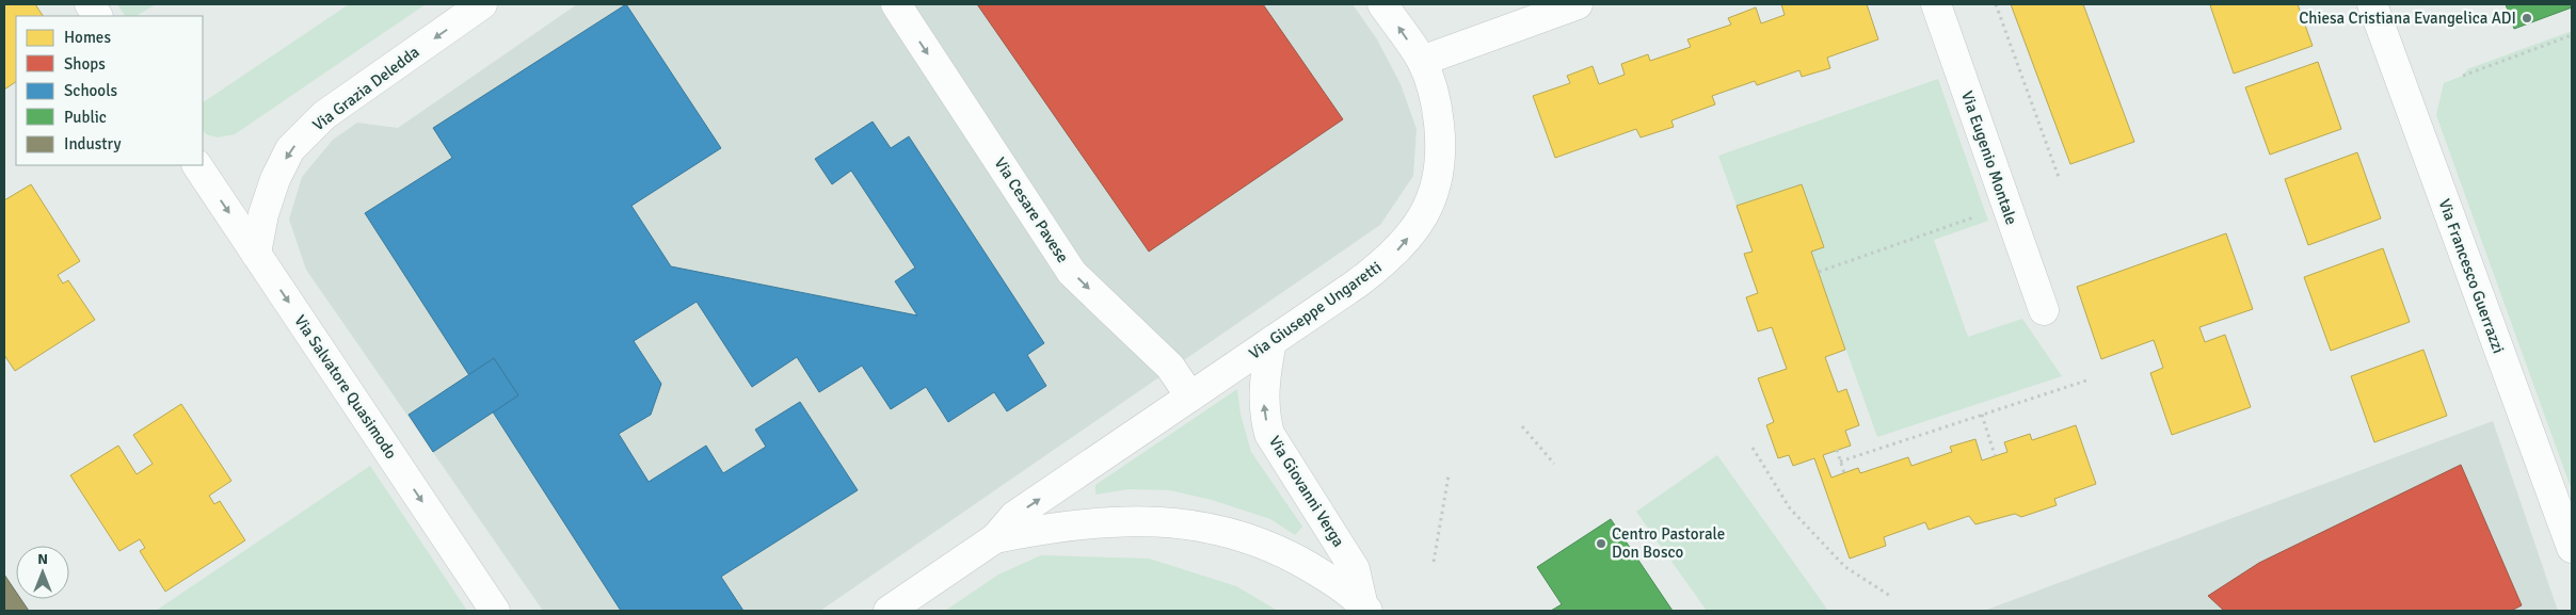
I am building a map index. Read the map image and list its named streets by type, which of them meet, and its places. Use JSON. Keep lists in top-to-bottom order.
{
  "streets": {
    "street": [
      "Via Grazia Deledda",
      "Via Eugenio Montale",
      "Via Cesare Pavese",
      "Via Francesco Guerrazzi",
      "Via Giuseppe Ungaretti",
      "Via Salvatore Quasimodo",
      "Via Giovanni Verga"
    ]
  },
  "crossings": [
    ["Via Grazia Deledda", "Via Salvatore Quasimodo"],
    ["Via Cesare Pavese", "Via Giuseppe Ungaretti"],
    ["Via Cesare Pavese", "Via Giovanni Verga"],
    ["Via Giuseppe Ungaretti", "Via Giovanni Verga"]
  ],
  "one_way": [
    "Via Grazia Deledda",
    "Via Cesare Pavese",
    "Via Giuseppe Ungaretti",
    "Via Salvatore Quasimodo"
  ],
  "places": ["Chiesa Cristiana Evangelica ADI", "Centro Pastorale Don Bosco"],
  "legend": [
    "Homes",
    "Shops",
    "Schools",
    "Public",
    "Industry"
  ],
  "north": "top"
}
